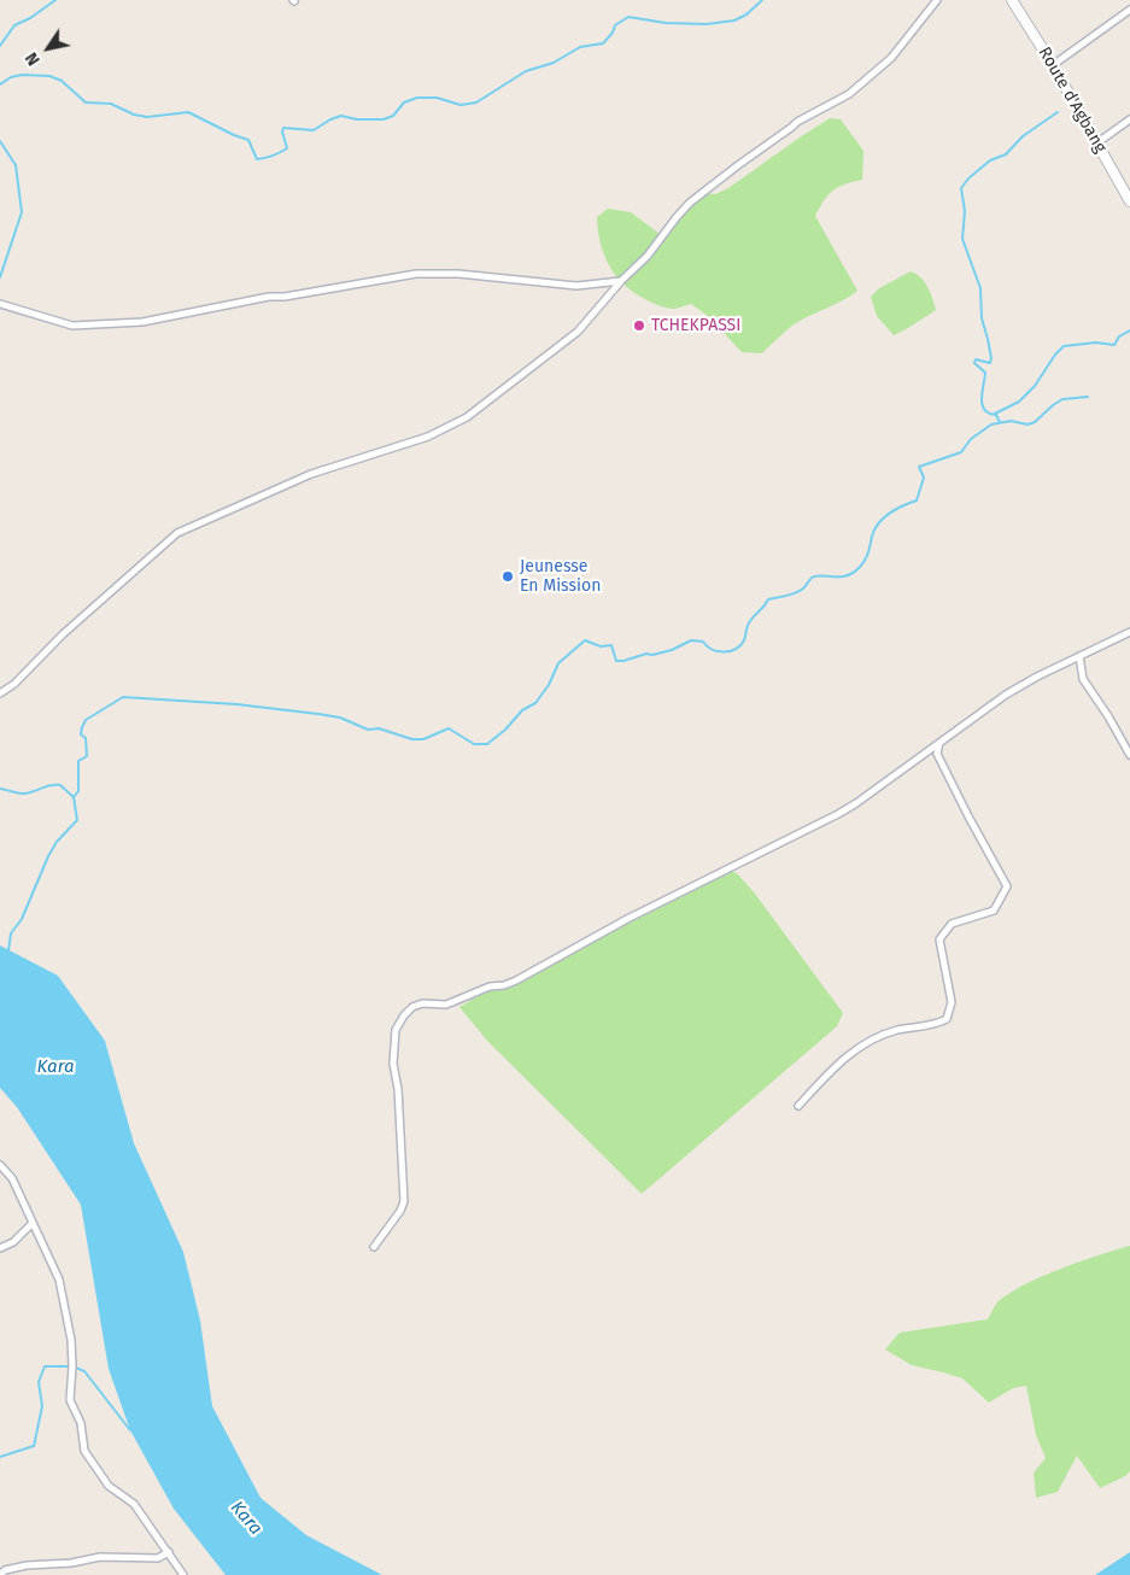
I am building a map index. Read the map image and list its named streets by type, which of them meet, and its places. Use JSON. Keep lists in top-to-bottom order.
{
  "streets": {
    "main road": ["Route d'Agbang"]
  },
  "water": ["Kara"],
  "places": ["TCHEKPASSI", "Jeunesse En Mission"],
  "north": "bottom left"
}
